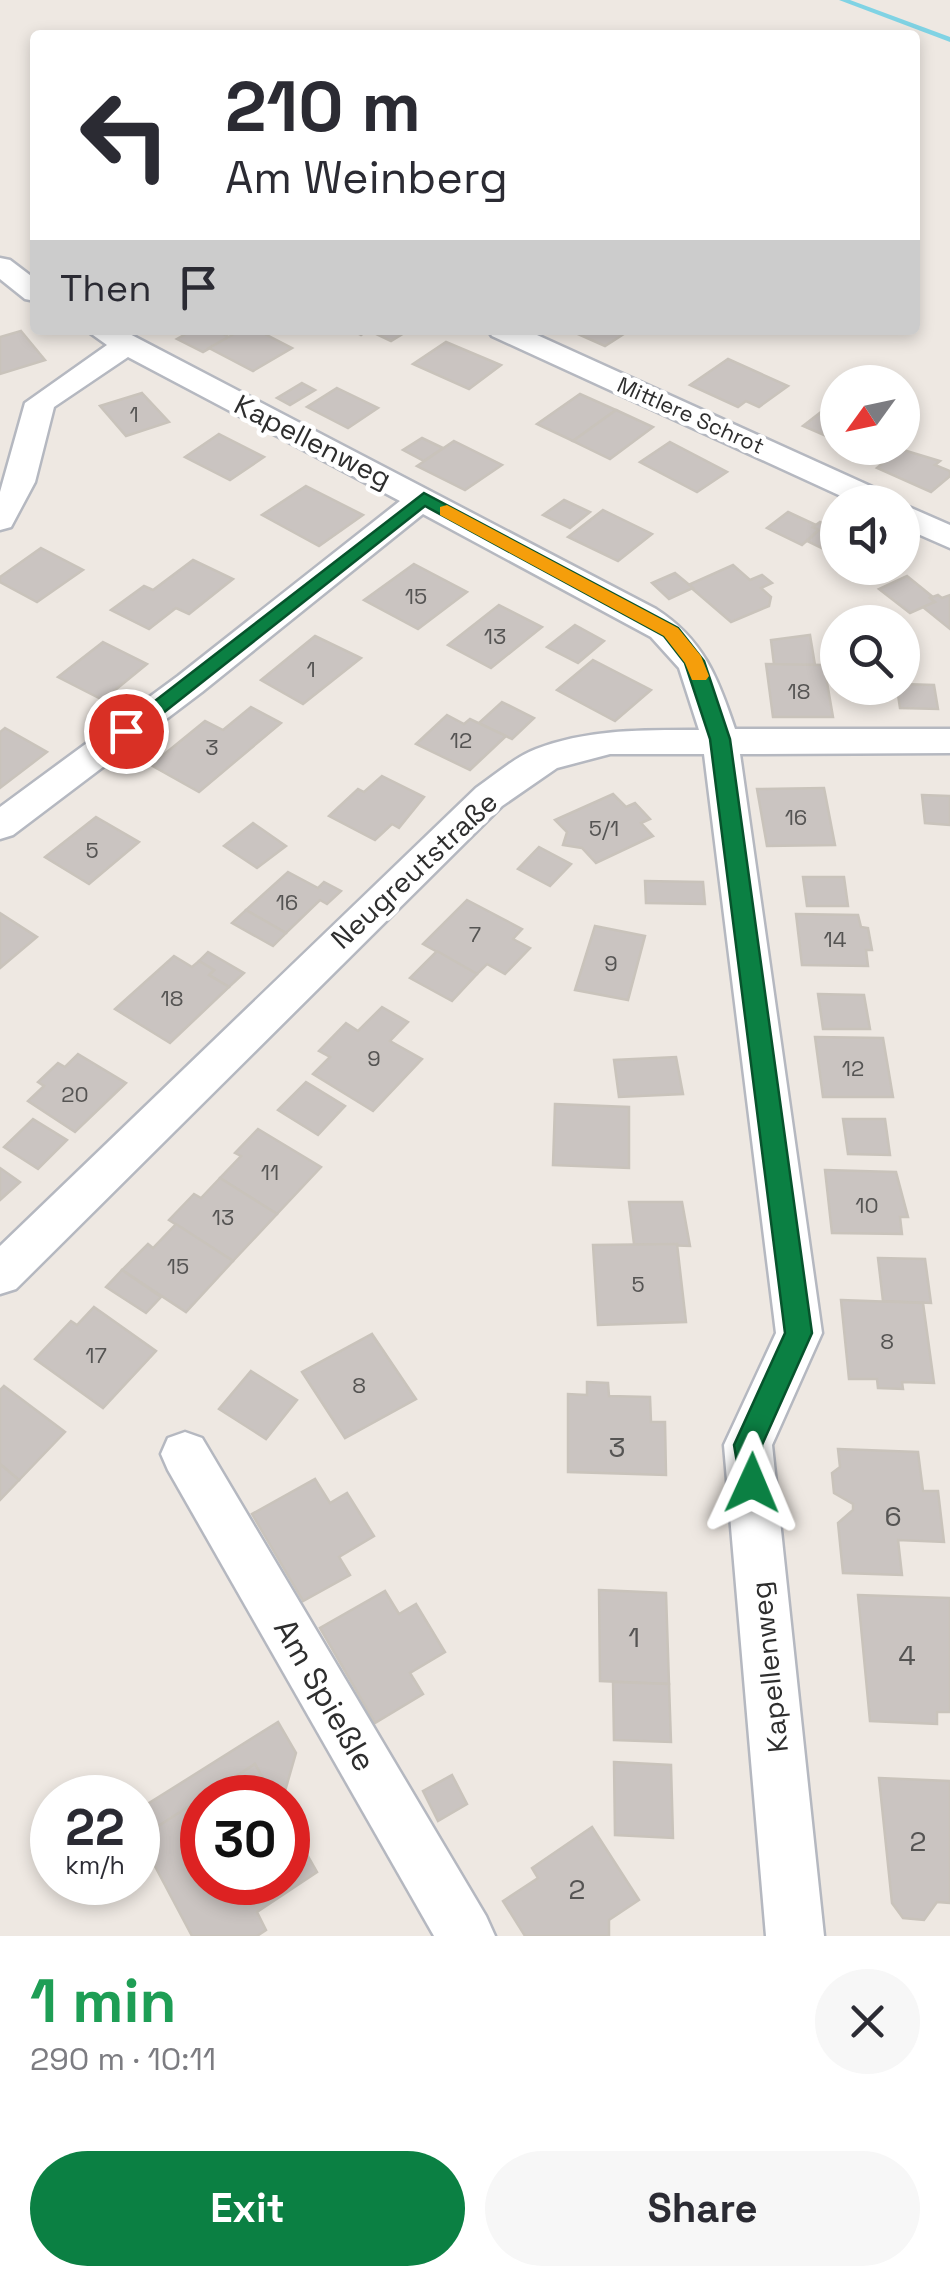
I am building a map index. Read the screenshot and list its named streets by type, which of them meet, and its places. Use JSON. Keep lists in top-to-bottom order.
{
  "streets": {
    "street": [
      "Mittlere Schrot",
      "Kapellenweg",
      "Neugreutstraße",
      "Am Spießle"
    ]
  },
  "crossings": [
    ["Kapellenweg", "Neugreutstraße"]
  ],
  "house_numbers": [
    "1",
    "15",
    "13",
    "1",
    "18",
    "12",
    "3",
    "16",
    "5/1",
    "5",
    "16",
    "7",
    "14",
    "9",
    "18",
    "9",
    "12",
    "20",
    "11",
    "10",
    "13",
    "15",
    "5",
    "8",
    "17",
    "8",
    "3",
    "6",
    "1",
    "4",
    "2",
    "2"
  ],
  "north": "bottom left",
  "page": {
    "turn": ["210 m", "Am Weinberg"],
    "then": "Then",
    "speed": "22 km/h",
    "limit": "30",
    "heading": ["1 min", "290 m · 10:11"],
    "buttons": ["Exit", "Share"]
  }
}
